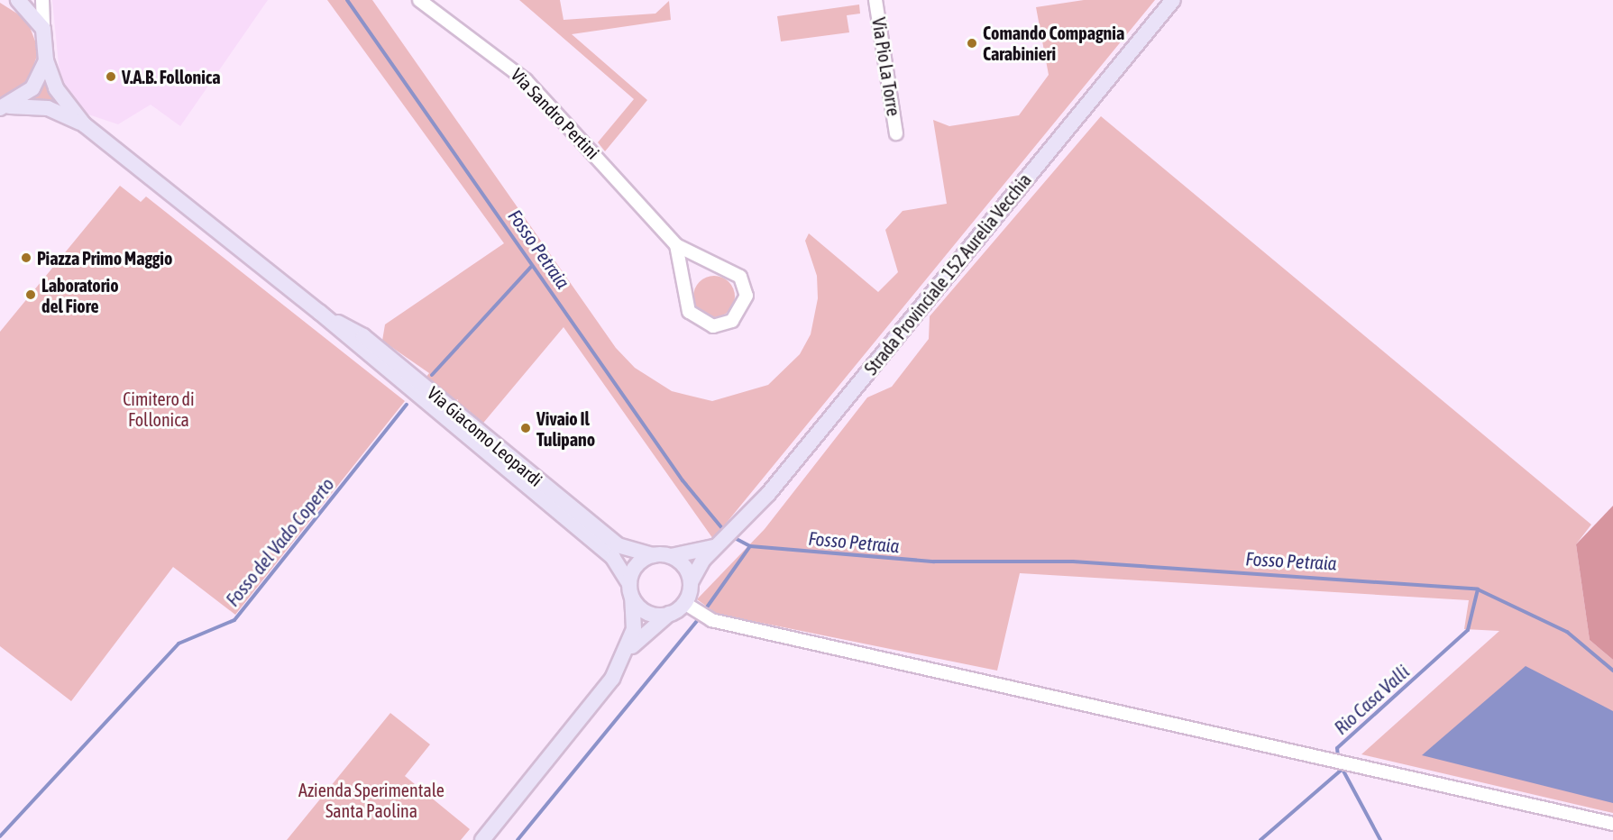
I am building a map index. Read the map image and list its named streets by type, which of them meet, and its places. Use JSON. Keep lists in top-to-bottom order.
{
  "streets": {
    "main road": ["Strada Provinciale 152 Aurelia Vecchia", "Via Giacomo Leopardi"],
    "street": ["Via Pio La Torre", "Via Sandro Pertini"]
  },
  "crossings": [
    ["Strada Provinciale 152 Aurelia Vecchia", "Via Giacomo Leopardi"]
  ],
  "water": ["Fosso Petraia", "Fosso del Vado Coperto", "Rio Casa Valli"],
  "parks": ["Cimitero di Follonica", "Azienda Sperimentale Santa Paolina"],
  "places": [
    "Comando Compagnia Carabinieri",
    "V.A.B. Follonica",
    "Piazza Primo Maggio",
    "Laboratorio del Fiore",
    "Vivaio Il Tulipano"
  ]
}
